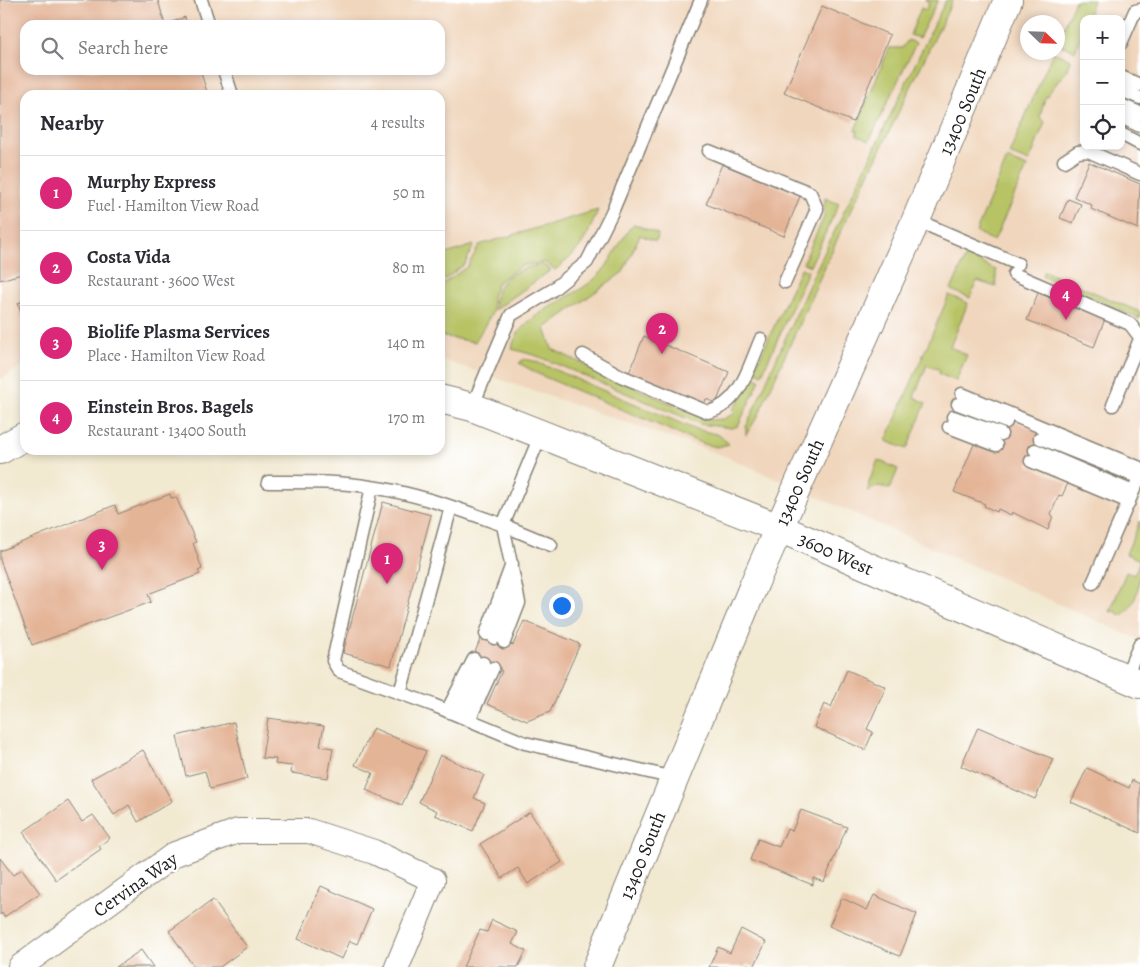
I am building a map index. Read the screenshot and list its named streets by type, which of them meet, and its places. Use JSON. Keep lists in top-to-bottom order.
{
  "streets": {
    "main road": ["13400 South", "3600 West"],
    "street": ["Cervina Way"]
  },
  "crossings": [
    ["13400 South", "3600 West"]
  ],
  "north": "bottom right",
  "page": {
    "map_buttons": ["+", "−"],
    "search": "Search here",
    "heading": ["Nearby", "4 results"],
    "list": [
      {
        "mark": "1",
        "name": "Murphy Express",
        "note": "Fuel · Hamilton View Road",
        "value": "50 m"
      },
      {
        "mark": "2",
        "name": "Costa Vida",
        "note": "Restaurant · 3600 West",
        "value": "80 m"
      },
      {
        "mark": "3",
        "name": "Biolife Plasma Services",
        "note": "Place · Hamilton View Road",
        "value": "140 m"
      },
      {
        "mark": "4",
        "name": "Einstein Bros. Bagels",
        "note": "Restaurant · 13400 South",
        "value": "170 m"
      }
    ],
    "pins": [
      "4",
      "2",
      "3",
      "1"
    ]
  }
}
